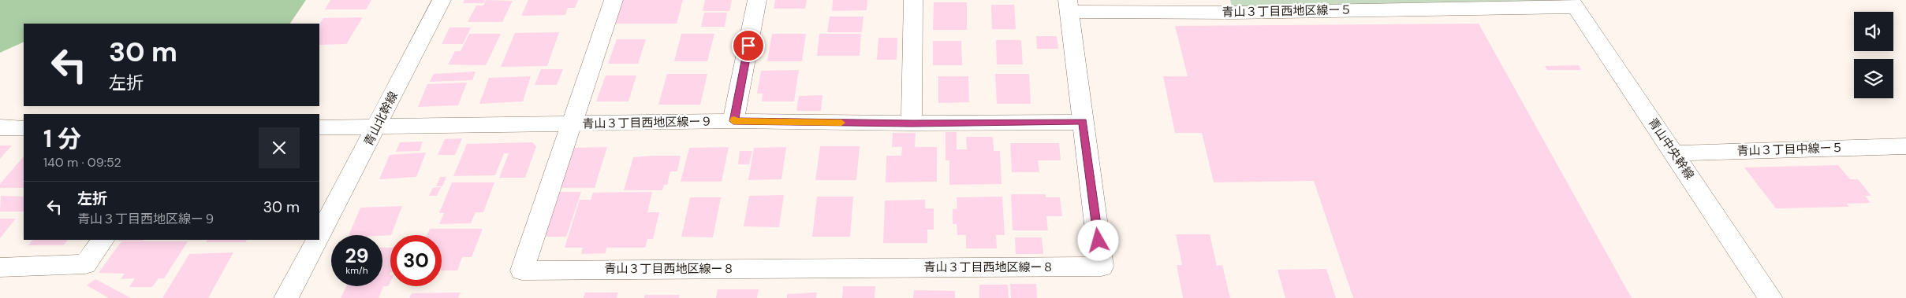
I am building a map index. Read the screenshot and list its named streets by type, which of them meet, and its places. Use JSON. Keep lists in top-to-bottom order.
{
  "streets": {
    "street": [
      "青山３丁目西地区線ー５",
      "青山北幹線",
      "青山３丁目西地区線ー９",
      "青山中央幹線",
      "青山３丁目中線ー５",
      "青山３丁目西地区線ー８"
    ]
  },
  "crossings": [
    ["青山３丁目西地区線ー５", "青山中央幹線"],
    ["青山北幹線", "青山３丁目西地区線ー９"],
    ["青山３丁目西地区線ー９", "青山３丁目西地区線ー８"],
    ["青山中央幹線", "青山３丁目中線ー５"]
  ],
  "page": {
    "turn": ["30 m", "左折"],
    "heading": ["1 分", "140 m · 09:52"],
    "list": [
      {
        "name": "左折",
        "note": "青山３丁目西地区線ー９",
        "value": "30 m"
      }
    ],
    "speed": "29 km/h",
    "limit": "30"
  }
}
